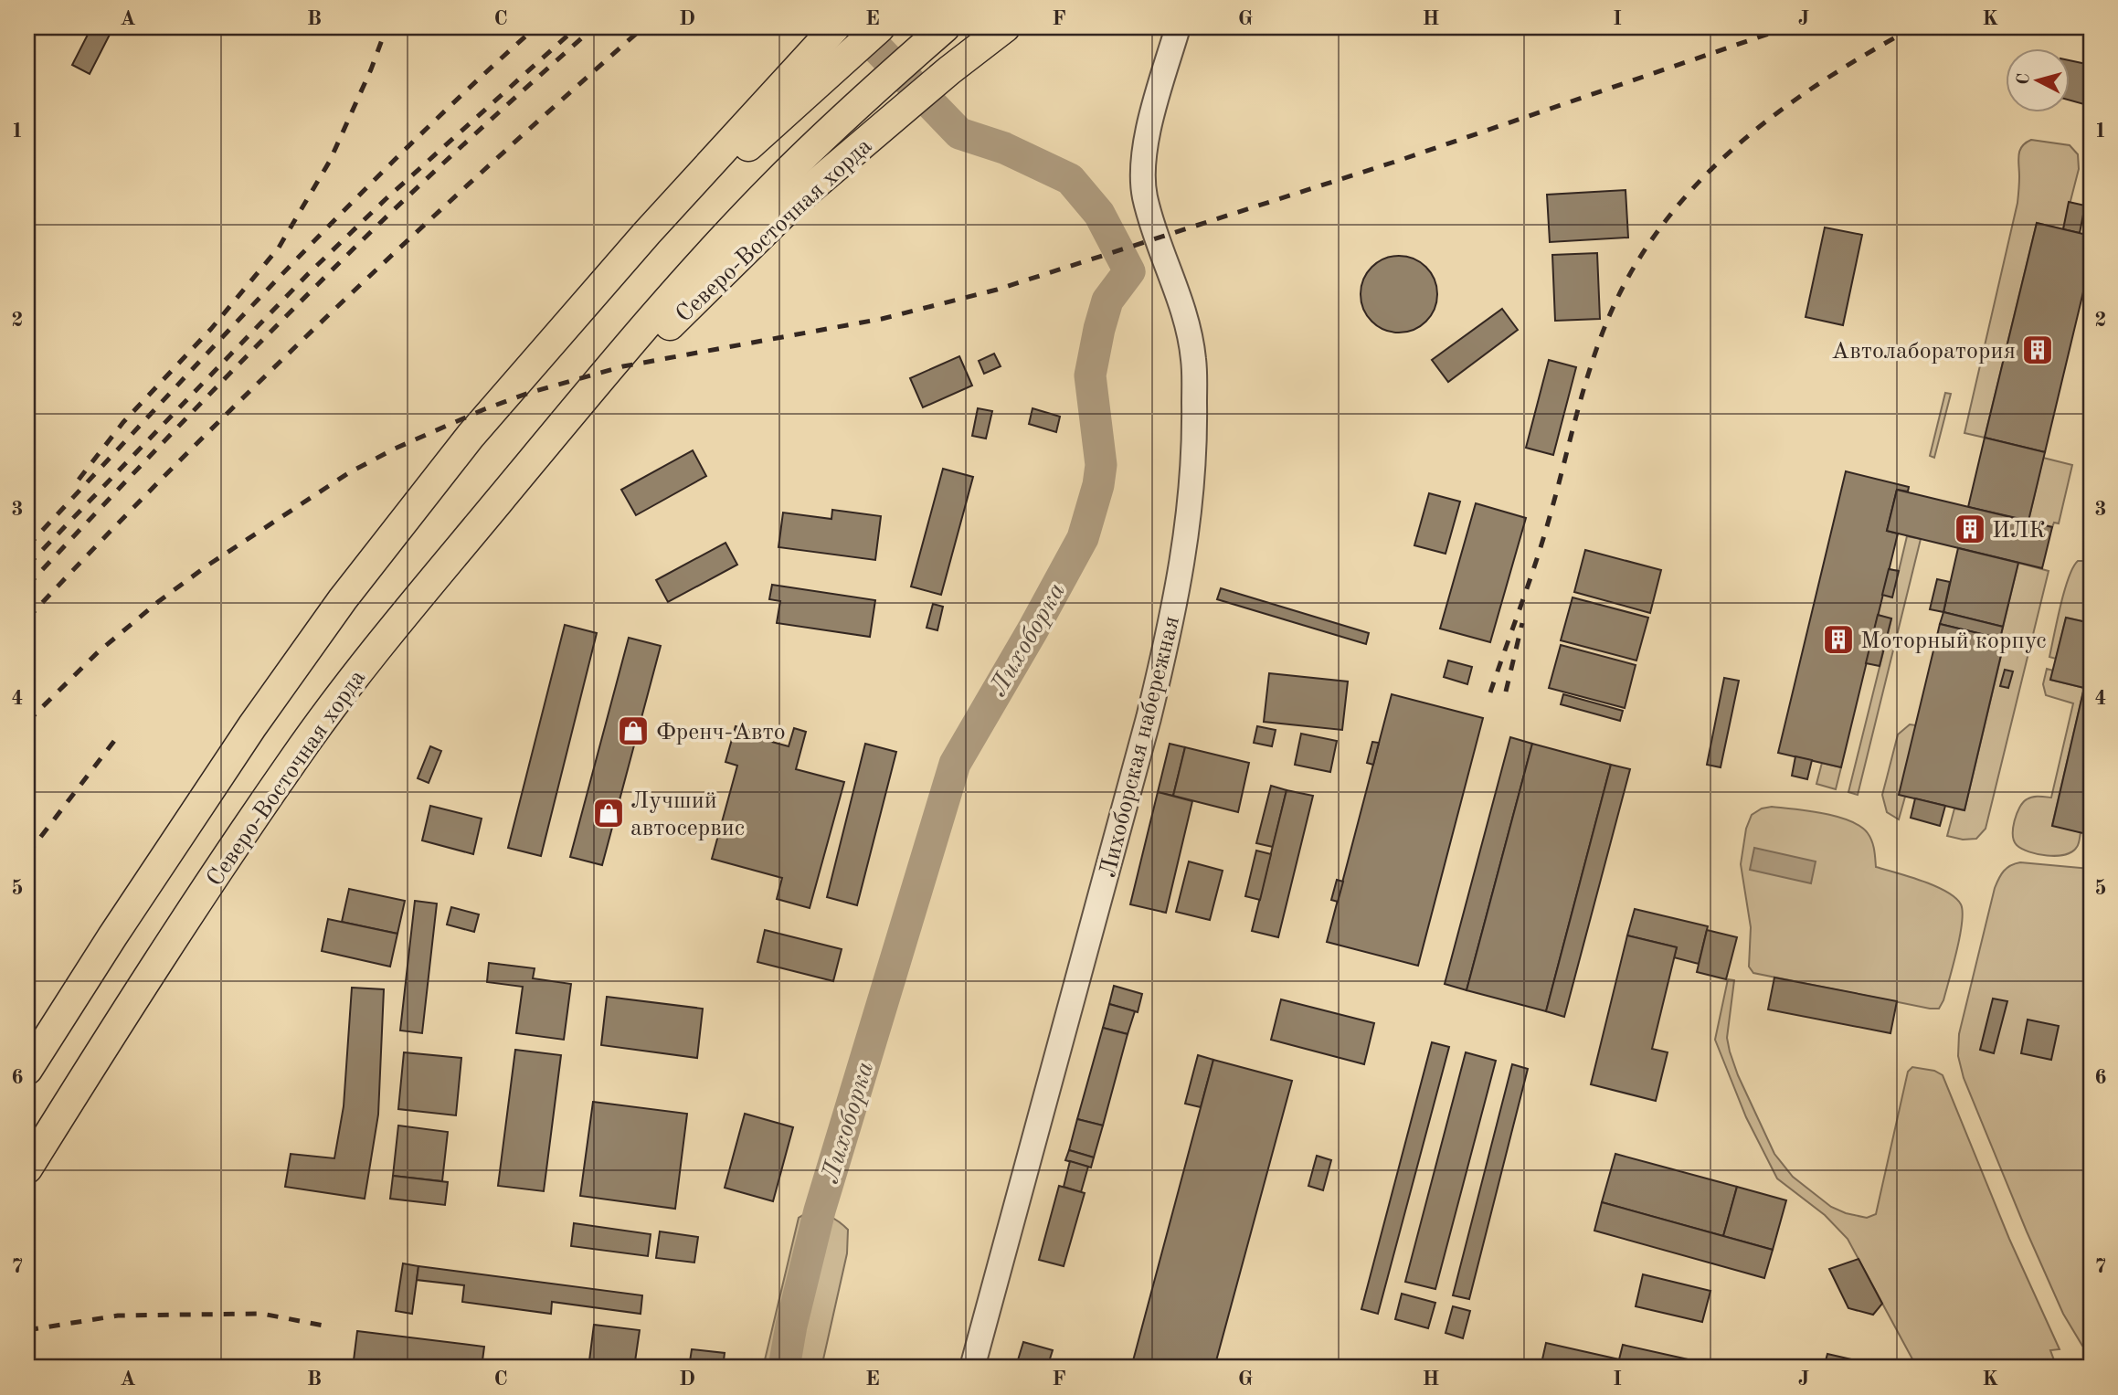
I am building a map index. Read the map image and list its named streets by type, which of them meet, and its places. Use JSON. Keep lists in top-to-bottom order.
{
  "streets": {
    "main road": ["Северо-Восточная хорда"],
    "street": ["Лихоборская набережная"]
  },
  "water": ["Лихоборка"],
  "places": {
    "building": ["Автолаборатория", "ИЛК", "Моторный корпус"],
    "shop": ["Френч-Авто", "Лучший автосервис"]
  },
  "north": "left",
  "grid": {
    "columns": [
      "A",
      "B",
      "C",
      "D",
      "E",
      "F",
      "G",
      "H",
      "I",
      "J",
      "K"
    ],
    "rows": [
      "1",
      "2",
      "3",
      "4",
      "5",
      "6",
      "7"
    ]
  }
}
